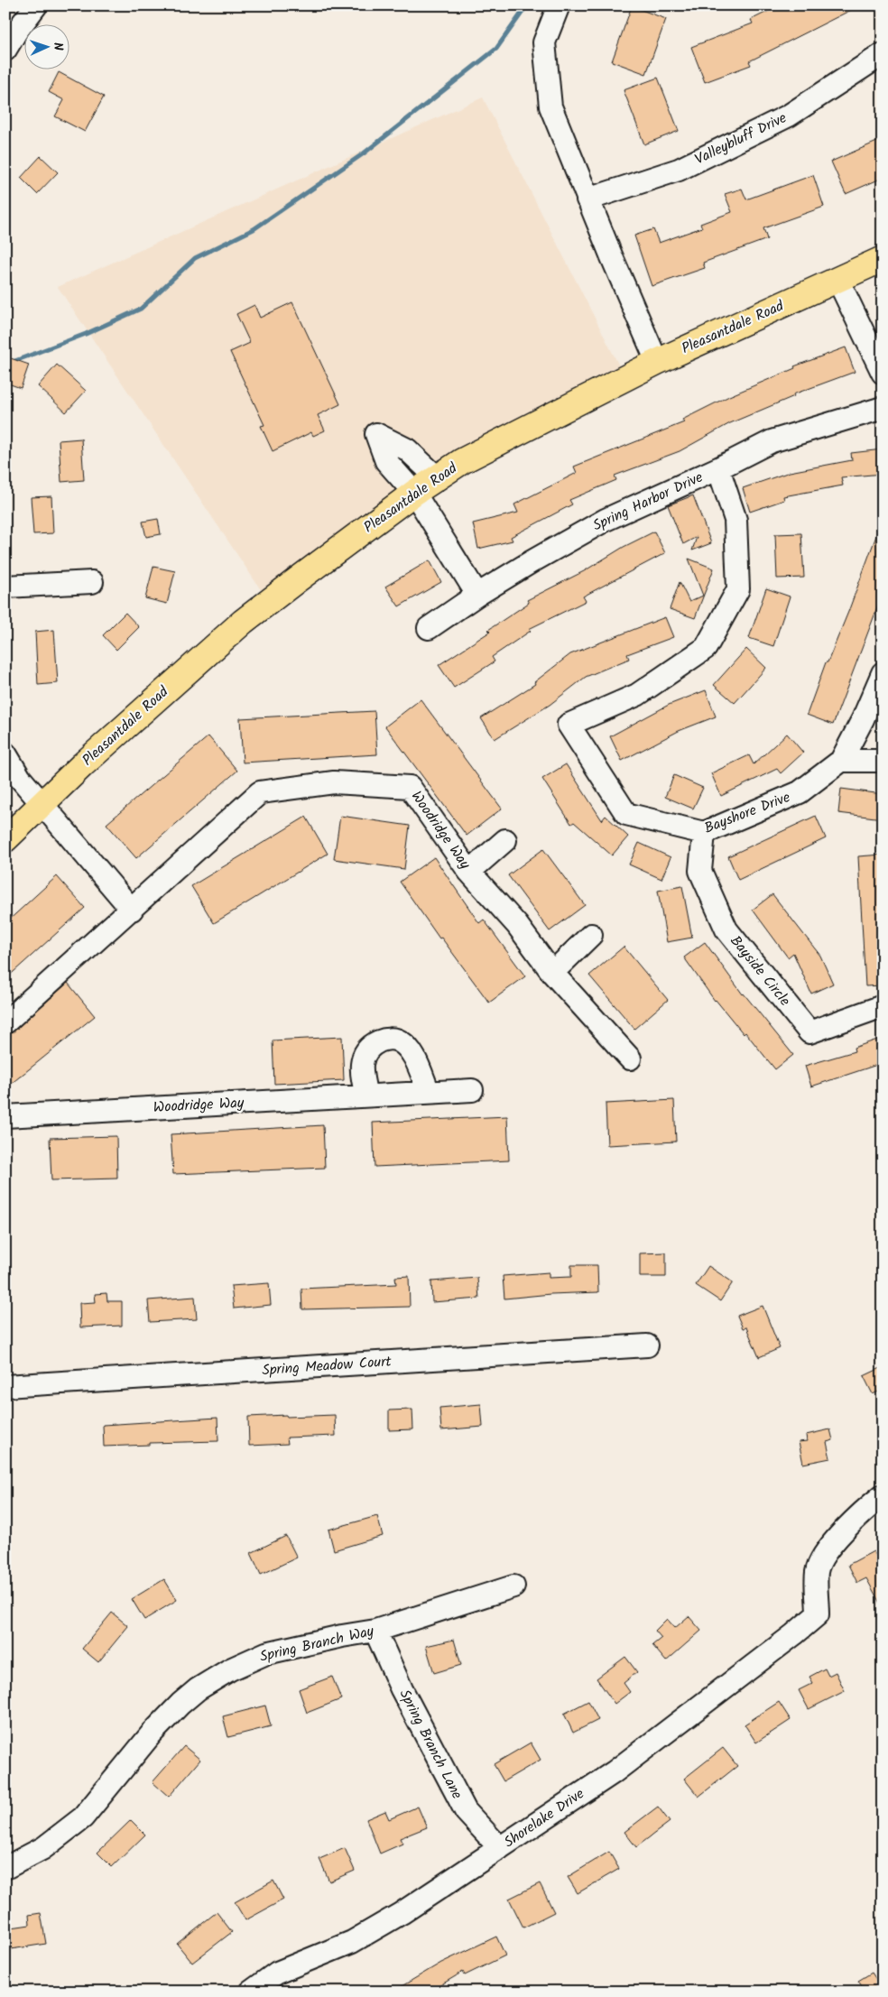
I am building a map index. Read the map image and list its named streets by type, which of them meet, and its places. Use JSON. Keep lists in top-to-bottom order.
{
  "streets": {
    "main road": ["Pleasantdale Road"],
    "street": [
      "Valleybluff Drive",
      "Spring Harbor Drive",
      "Bayshore Drive",
      "Woodridge Way",
      "Bayside Circle",
      "Spring Meadow Court",
      "Spring Branch Way",
      "Spring Branch Lane",
      "Shorelake Drive"
    ]
  },
  "crossings": [
    ["Spring Harbor Drive", "Bayshore Drive"],
    ["Bayshore Drive", "Bayside Circle"],
    ["Spring Branch Way", "Spring Branch Lane"],
    ["Spring Branch Lane", "Shorelake Drive"]
  ],
  "north": "right"
}
